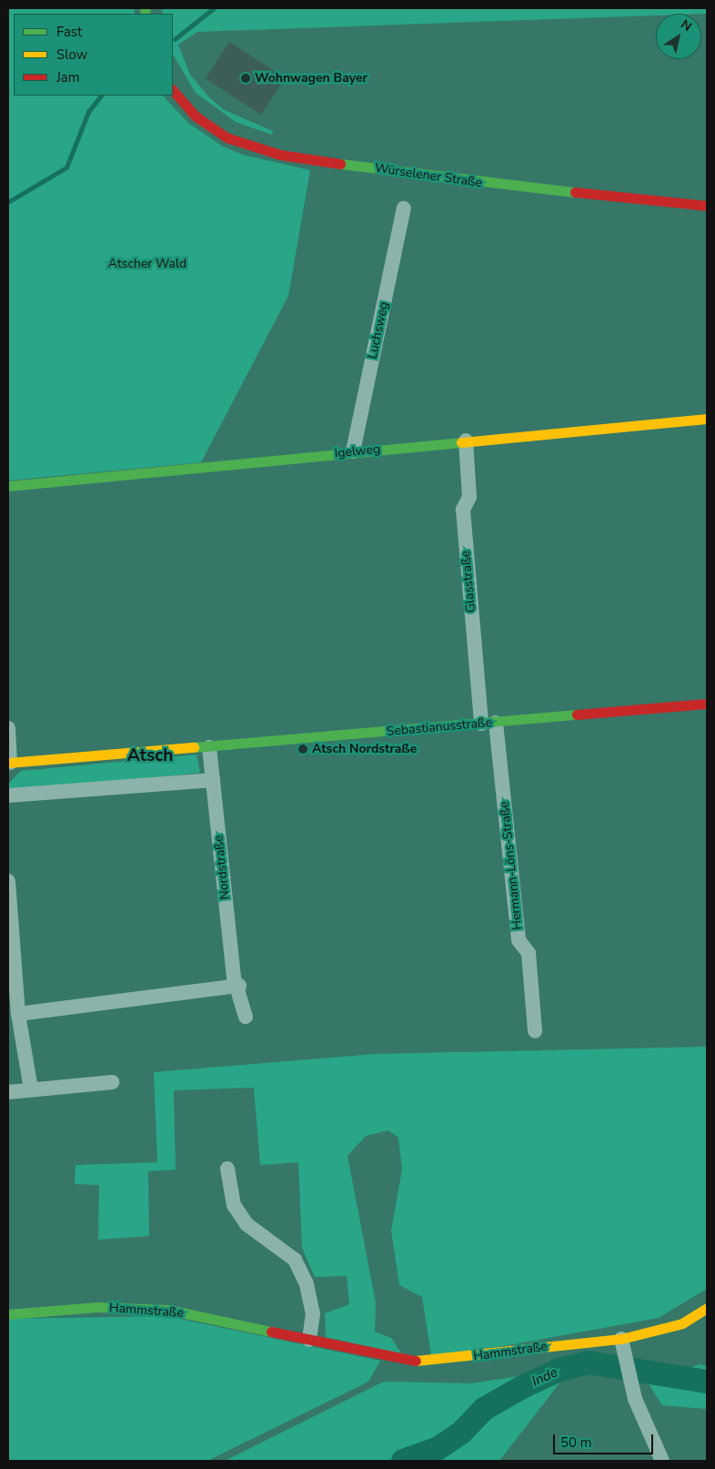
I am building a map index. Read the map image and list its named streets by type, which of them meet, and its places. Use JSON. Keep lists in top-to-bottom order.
{
  "streets": {
    "street": [
      "Würselener Straße",
      "Luchsweg",
      "Igelweg",
      "Glasstraße",
      "Sebastianusstraße",
      "Hermann-Löns-Straße",
      "Nordstraße",
      "Hammstraße"
    ]
  },
  "crossings": [
    ["Luchsweg", "Igelweg"],
    ["Igelweg", "Glasstraße"],
    ["Glasstraße", "Sebastianusstraße"],
    ["Sebastianusstraße", "Hermann-Löns-Straße"],
    ["Sebastianusstraße", "Nordstraße"]
  ],
  "districts": ["Atsch"],
  "water": ["Inde"],
  "parks": ["Atscher Wald"],
  "places": ["Wohnwagen Bayer", "Atsch Nordstraße"],
  "legend": ["Fast", "Slow", "Jam"],
  "scale_bar": "50 m",
  "north": "top right"
}
